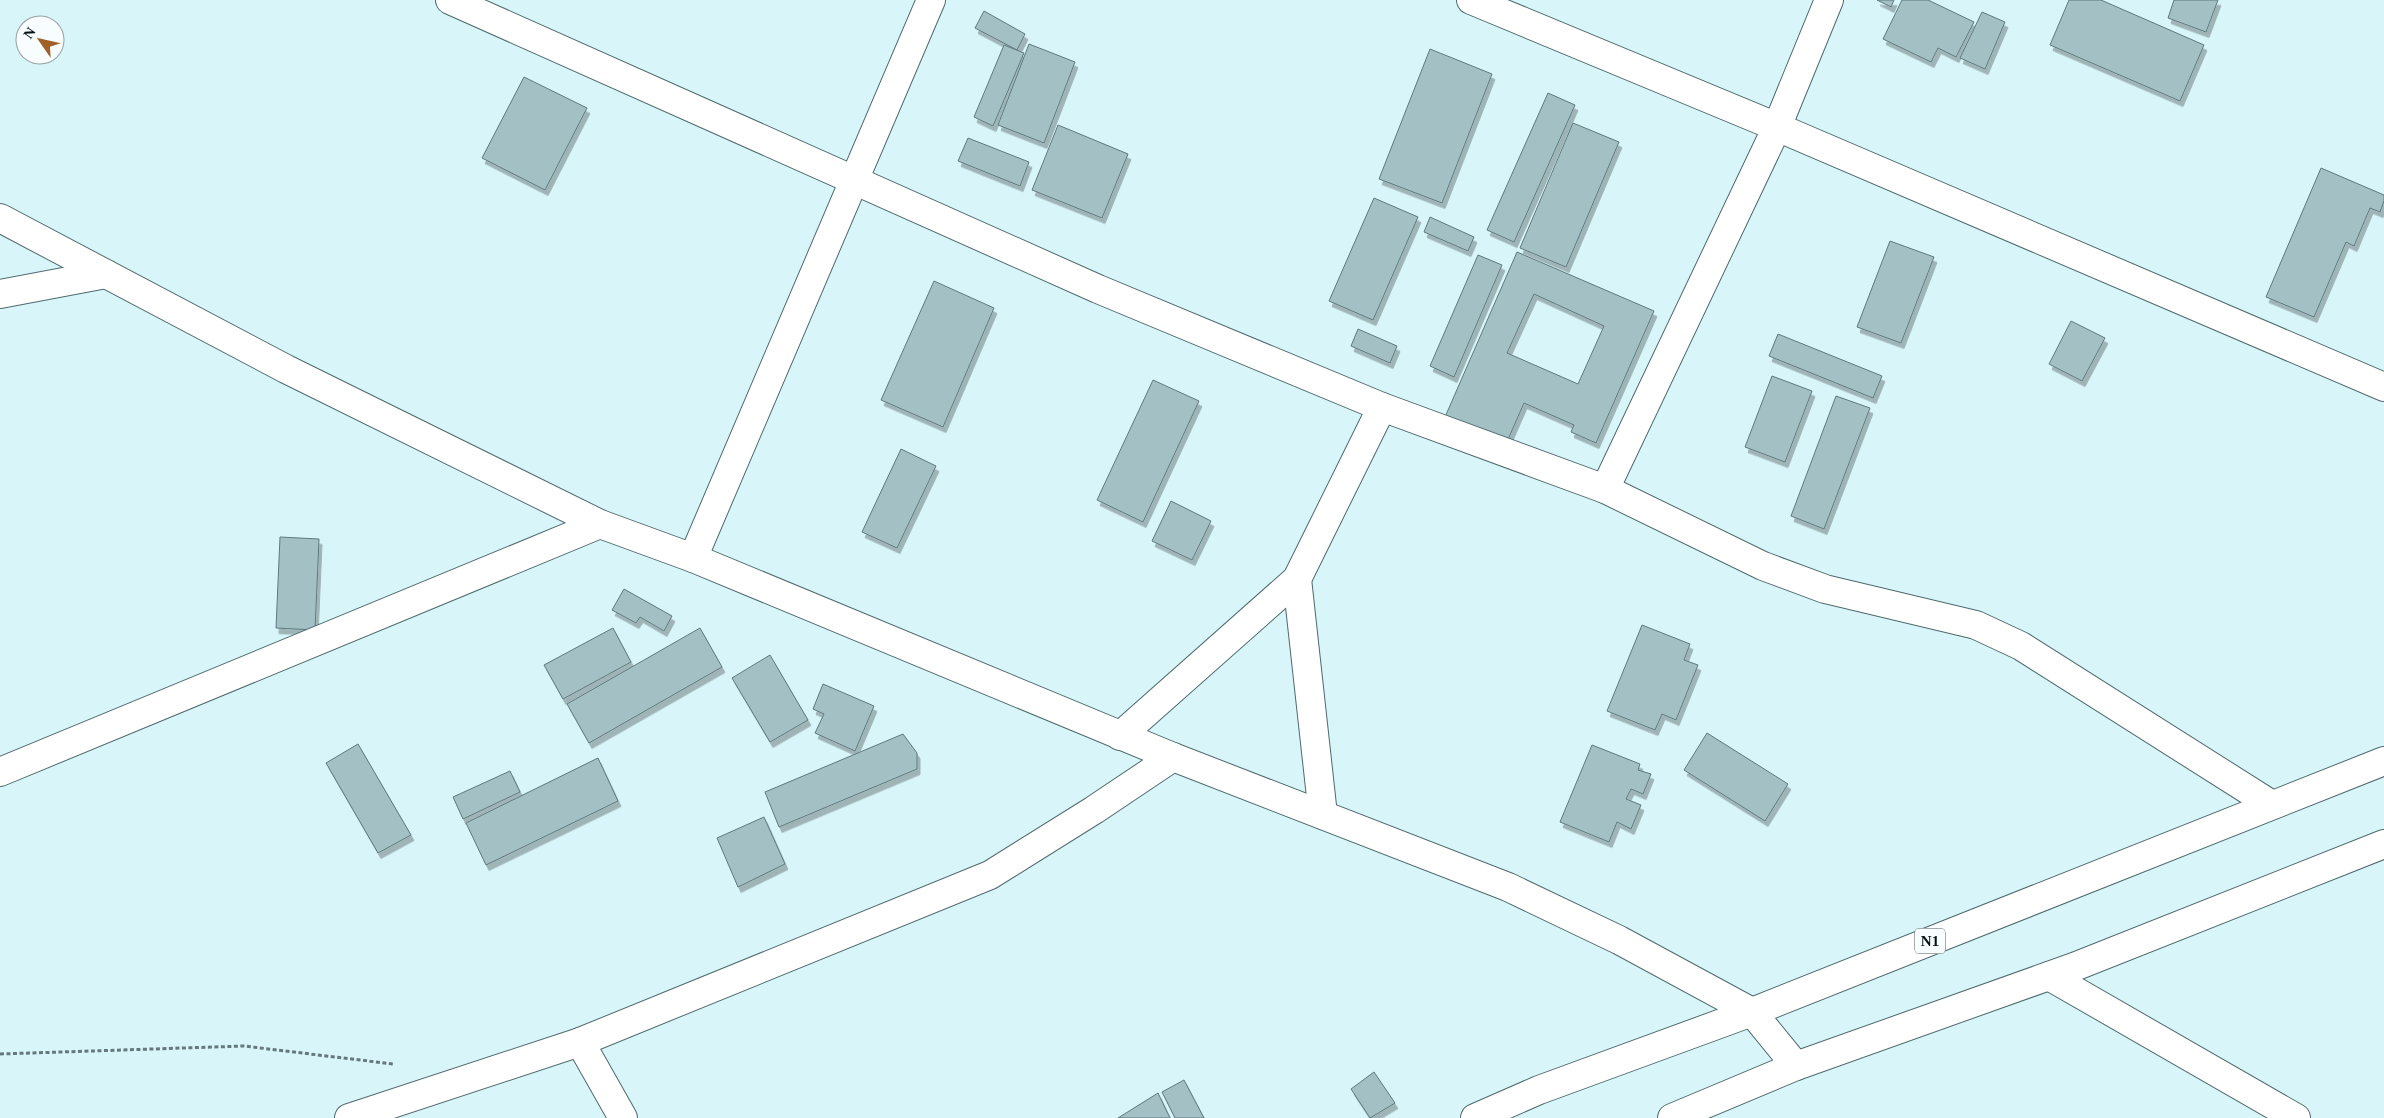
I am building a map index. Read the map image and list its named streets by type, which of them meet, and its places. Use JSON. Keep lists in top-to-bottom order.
{
  "streets": {
    "main road": ["N1"]
  },
  "north": "top left"
}
